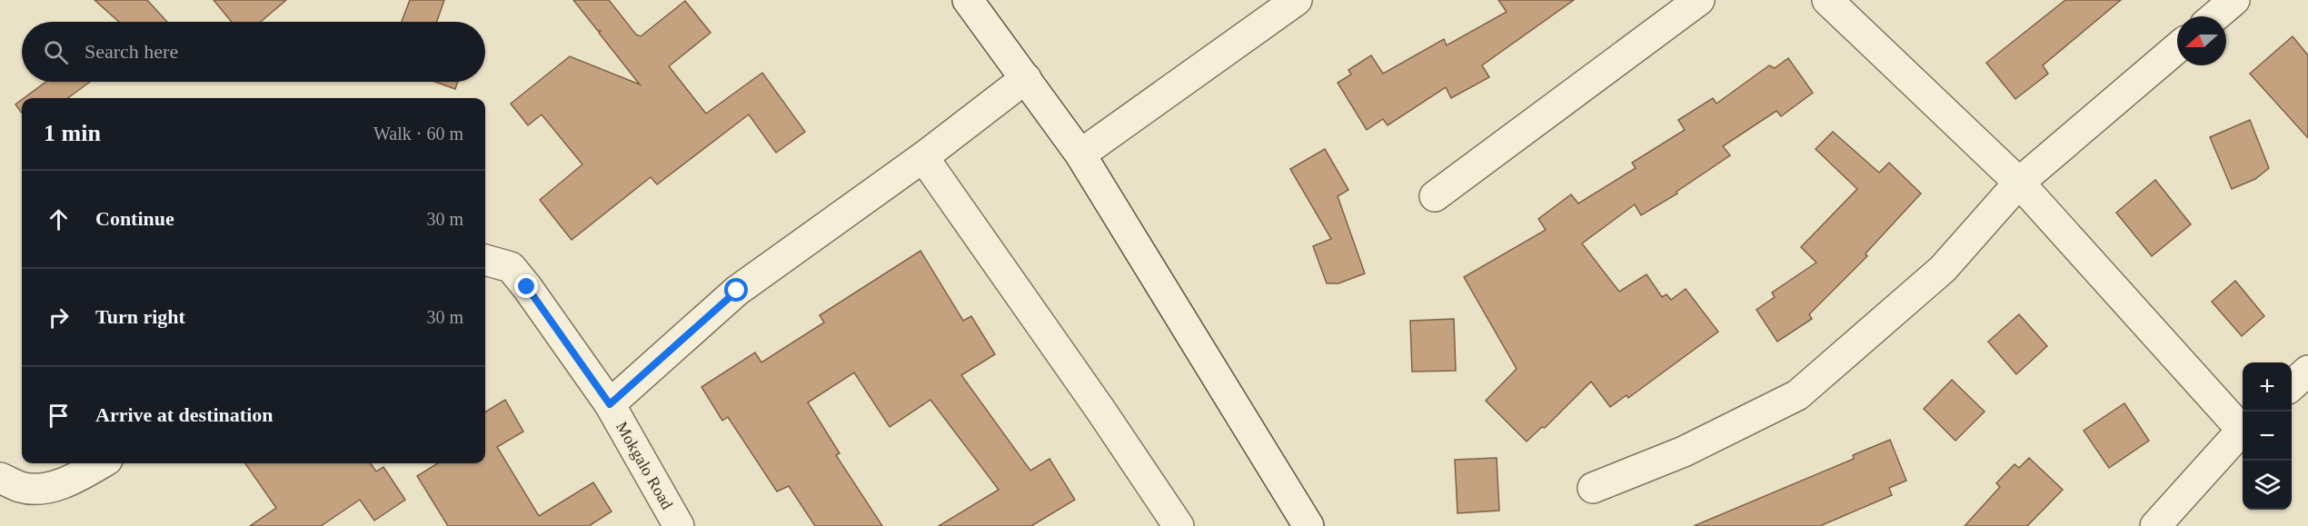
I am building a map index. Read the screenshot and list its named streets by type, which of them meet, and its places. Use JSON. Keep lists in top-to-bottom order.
{
  "streets": {
    "street": ["Mokgalo Road"]
  },
  "north": "left",
  "page": {
    "search": "Search here",
    "heading": ["1 min", "Walk · 60 m"],
    "list": [
      ["Continue", "30 m"],
      ["Turn right", "30 m"],
      "Arrive at destination"
    ],
    "map_buttons": ["+", "−"]
  }
}
